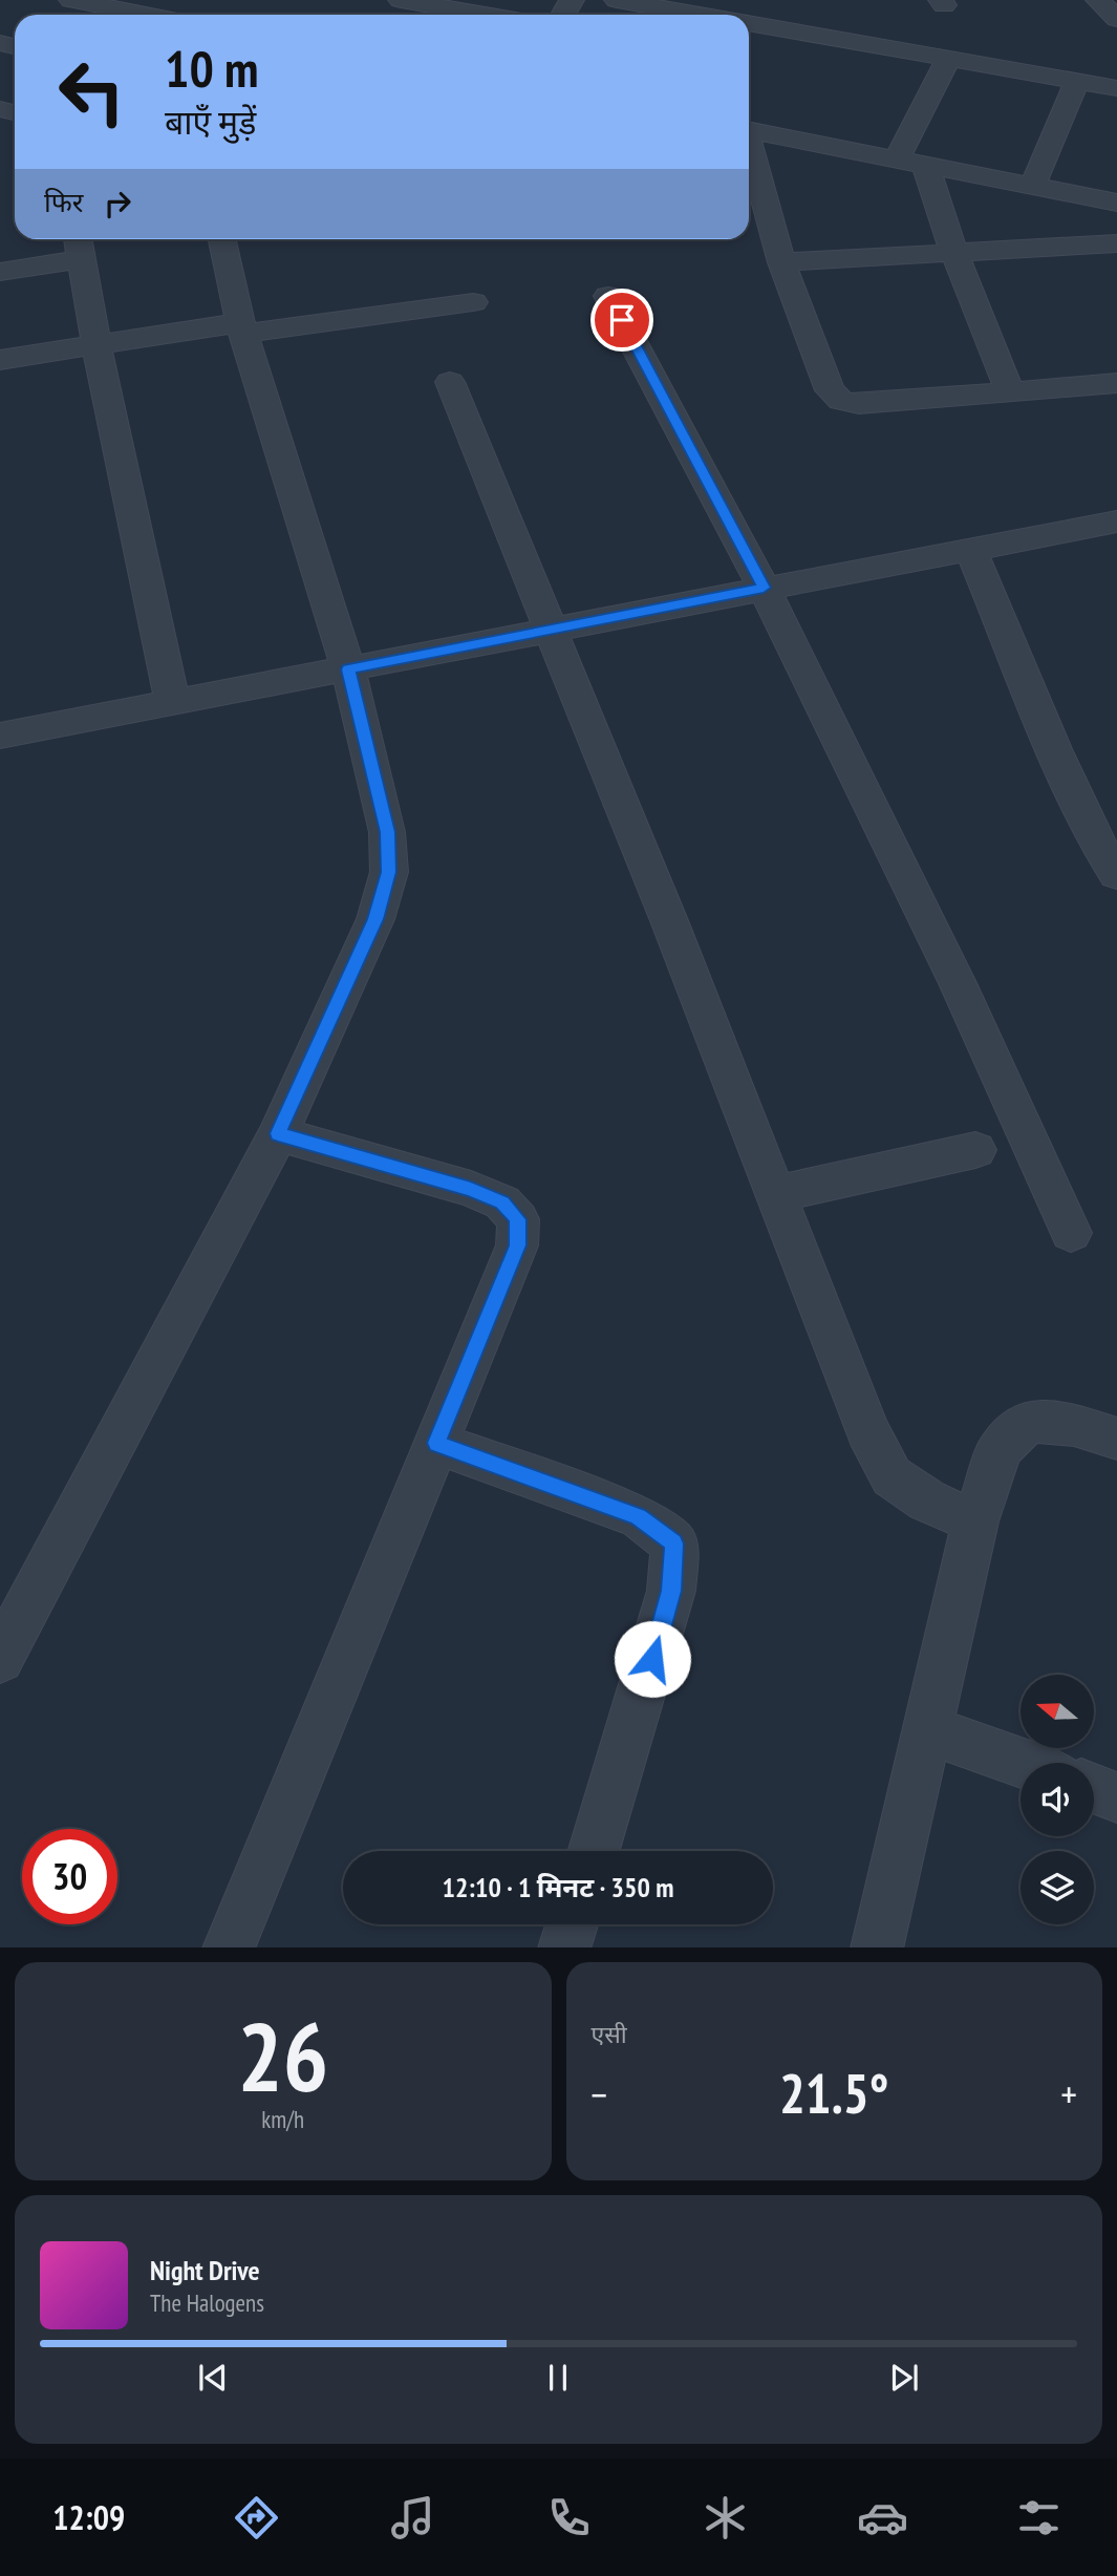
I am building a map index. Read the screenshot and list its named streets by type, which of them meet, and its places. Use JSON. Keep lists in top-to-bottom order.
{
  "north": "left",
  "page": {
    "turn": ["10 m", "बाएँ मुड़ें"],
    "then": "फिर",
    "limit": "30",
    "trip": "12:10 · 1 मिनट · 350 m",
    "tile": [
      ["26", "km/h"],
      "एसी"
    ],
    "heat": ["−", "21.5°", "+"],
    "song": ["Night Drive", "The Halogens"],
    "tabs": "12:09"
  }
}
